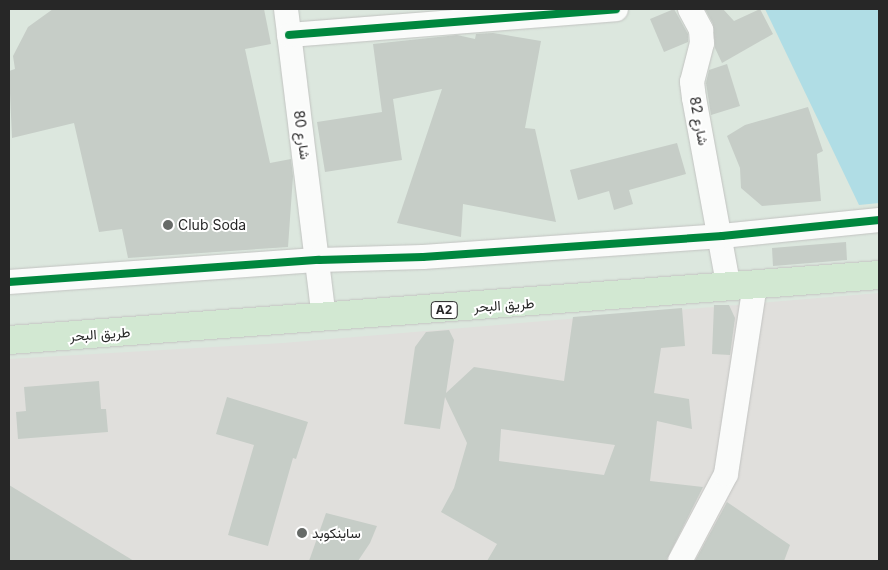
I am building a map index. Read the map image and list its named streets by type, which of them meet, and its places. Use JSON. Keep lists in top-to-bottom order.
{
  "streets": {
    "highway": ["طريق البحر", "A2"],
    "street": ["شارع 82", "شارع 80"]
  },
  "crossings": [
    ["شارع 82", "طريق البحر"],
    ["شارع 80", "طريق البحر"]
  ],
  "places": ["Club Soda", "ساينكوبد"]
}
